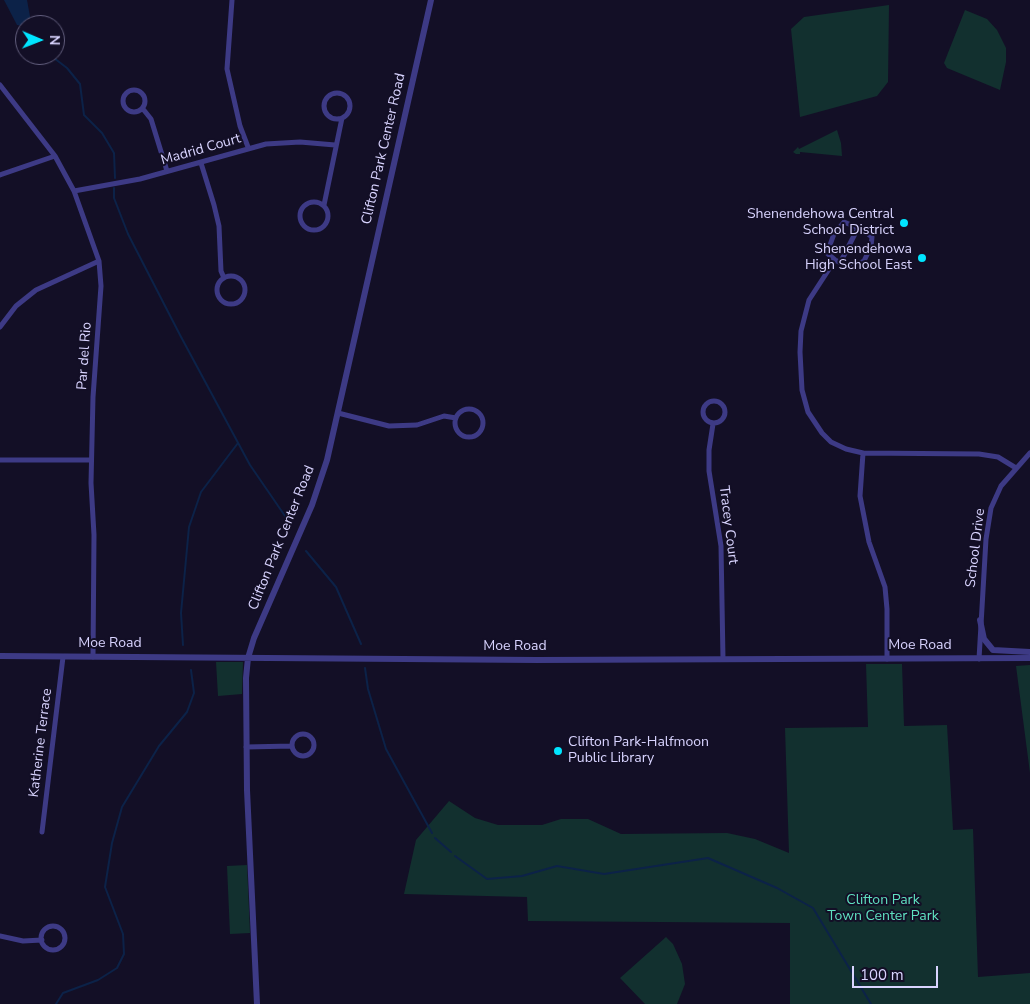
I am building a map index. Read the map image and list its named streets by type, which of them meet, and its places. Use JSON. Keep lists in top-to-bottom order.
{
  "streets": {
    "street": [
      "Clifton Park Center Road",
      "Madrid Court",
      "Par del Rio",
      "Tracey Court",
      "School Drive",
      "Moe Road",
      "Katherine Terrace"
    ]
  },
  "crossings": [
    ["Clifton Park Center Road", "Moe Road"],
    ["Madrid Court", "Par del Rio"],
    ["Par del Rio", "Moe Road"],
    ["Tracey Court", "Moe Road"],
    ["School Drive", "Moe Road"],
    ["Moe Road", "Katherine Terrace"]
  ],
  "parks": ["Clifton Park Town Center Park"],
  "places": ["Shenendehowa Central School District", "Shenendehowa High School East", "Clifton Park-Halfmoon Public Library"],
  "scale_bar": "100 m",
  "north": "right"
}
